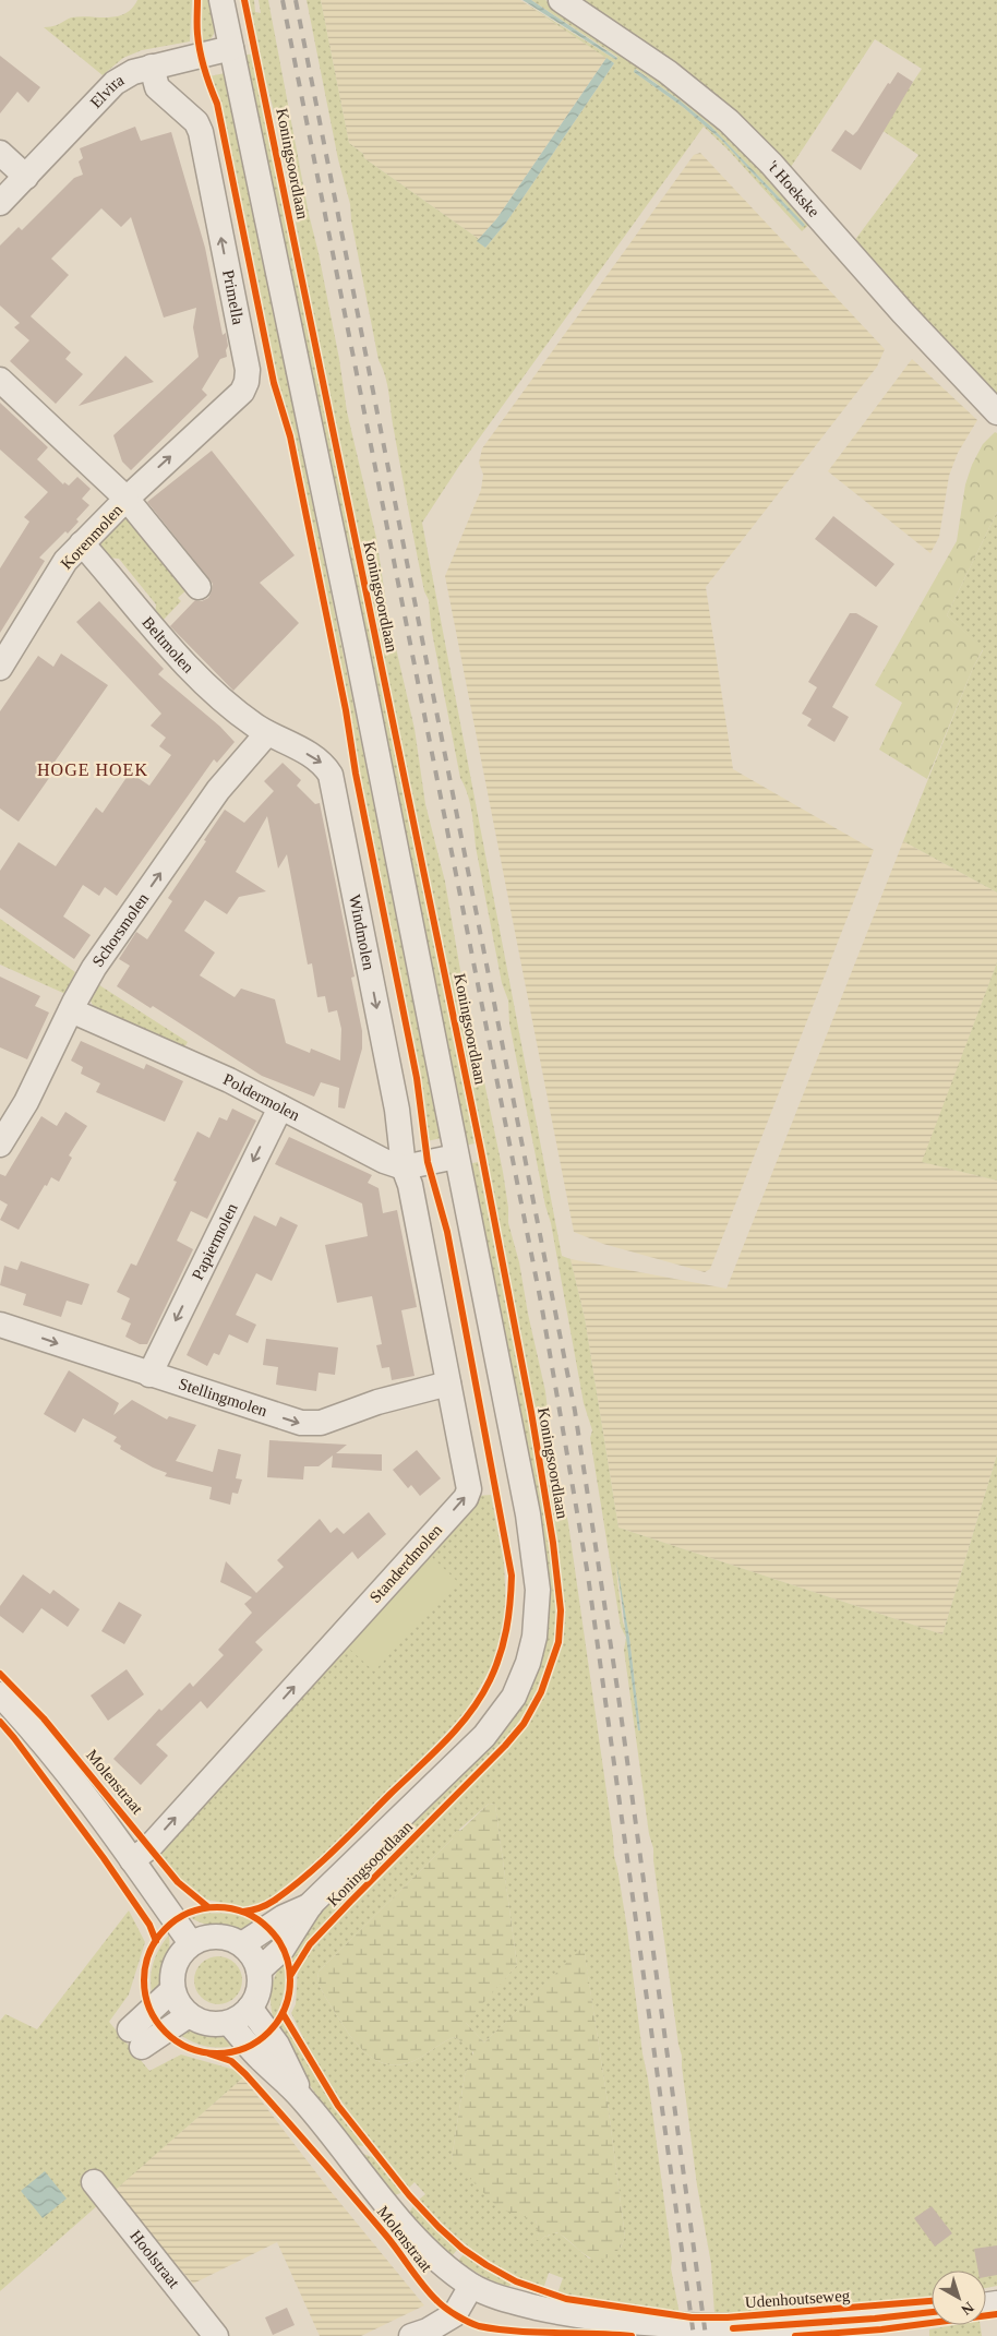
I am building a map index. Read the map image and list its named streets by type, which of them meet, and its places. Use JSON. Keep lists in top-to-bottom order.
{
  "streets": {
    "street": [
      "Elvira",
      "Koningsoordlaan",
      "'t Hoekske",
      "Primella",
      "Korenmolen",
      "Beltmolen",
      "Schorsmolen",
      "Windmolen",
      "Poldermolen",
      "Papiermolen",
      "Stellingmolen",
      "Standerdmolen",
      "Molenstraat",
      "Hoolstraat",
      "Udenhoutseweg"
    ]
  },
  "crossings": [
    ["Elvira", "Koningsoordlaan"],
    ["Elvira", "Primella"],
    ["Koningsoordlaan", "Molenstraat"],
    ["Primella", "Korenmolen"],
    ["Korenmolen", "Beltmolen"],
    ["Beltmolen", "Schorsmolen"],
    ["Beltmolen", "Windmolen"],
    ["Schorsmolen", "Windmolen"],
    ["Schorsmolen", "Poldermolen"],
    ["Windmolen", "Poldermolen"],
    ["Windmolen", "Standerdmolen"],
    ["Poldermolen", "Papiermolen"],
    ["Poldermolen", "Standerdmolen"],
    ["Papiermolen", "Stellingmolen"],
    ["Stellingmolen", "Standerdmolen"],
    ["Standerdmolen", "Molenstraat"],
    ["Molenstraat", "Udenhoutseweg"]
  ],
  "one_way": [
    "Primella",
    "Schorsmolen",
    "Windmolen",
    "Papiermolen",
    "Stellingmolen",
    "Standerdmolen"
  ],
  "districts": ["HOGE HOEK"],
  "north": "bottom right"
}
